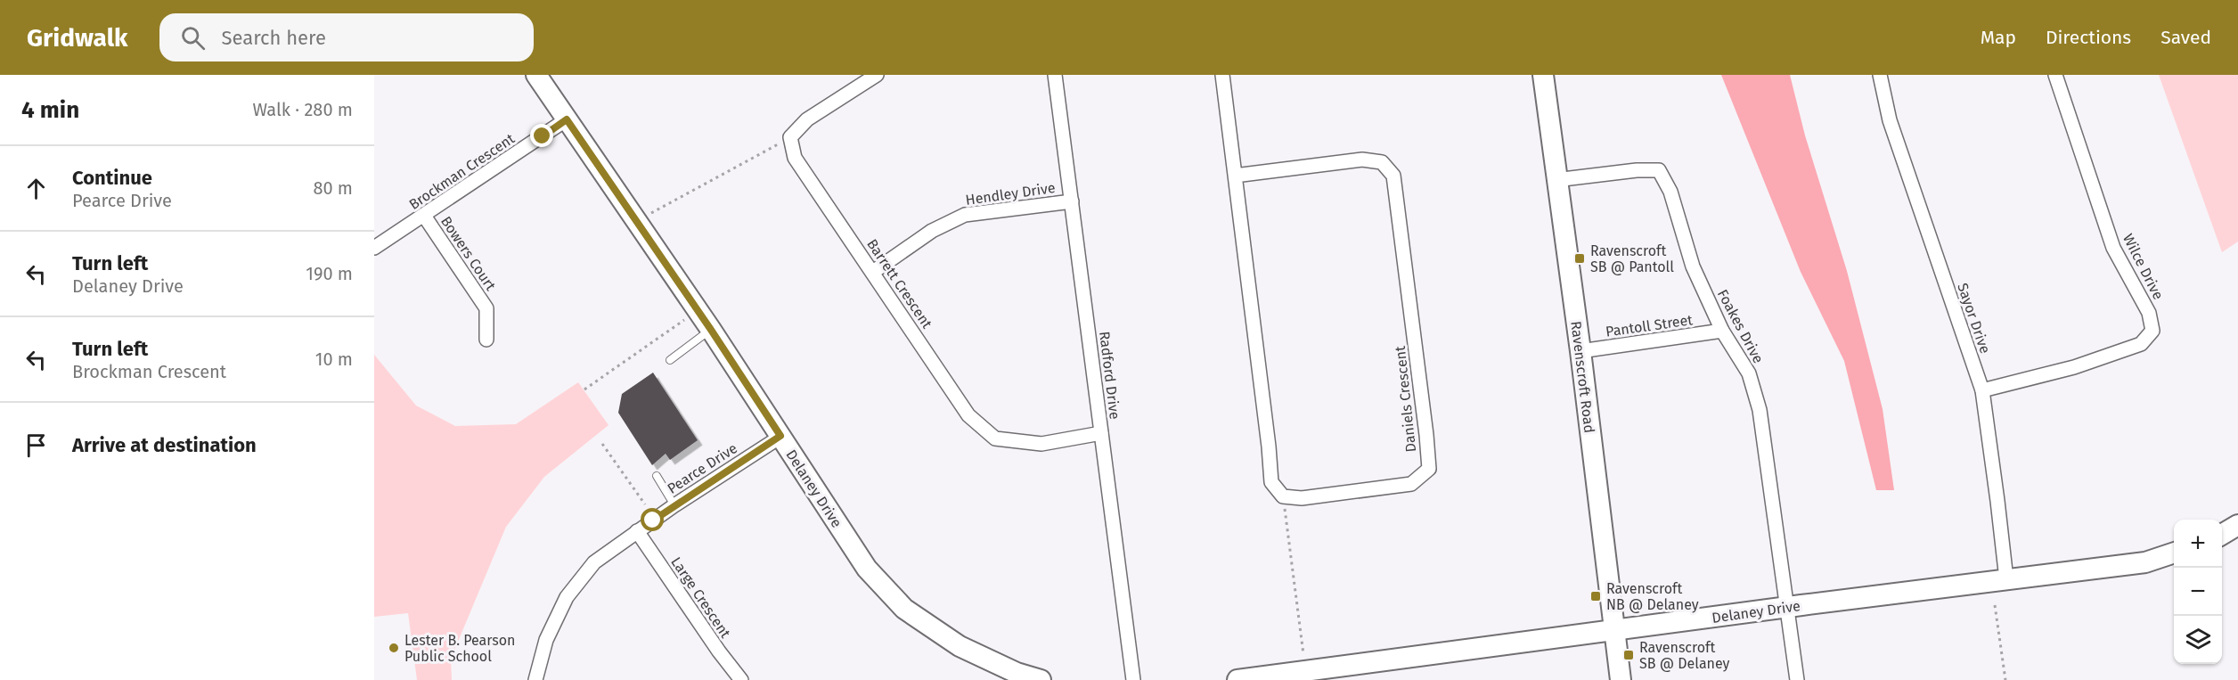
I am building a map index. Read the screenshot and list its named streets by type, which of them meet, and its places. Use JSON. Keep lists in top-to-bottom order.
{
  "streets": {
    "street": [
      "Brockman Crescent",
      "Hendley Drive",
      "Bowers Court",
      "Wilce Drive",
      "Barrett Crescent",
      "Sayor Drive",
      "Pantoll Street",
      "Foakes Drive",
      "Radford Drive",
      "Ravenscroft Road",
      "Daniels Crescent",
      "Pearce Drive",
      "Delaney Drive",
      "Large Crescent"
    ]
  },
  "crossings": [
    ["Brockman Crescent", "Bowers Court"],
    ["Brockman Crescent", "Delaney Drive"],
    ["Hendley Drive", "Barrett Crescent"],
    ["Hendley Drive", "Radford Drive"],
    ["Wilce Drive", "Sayor Drive"],
    ["Barrett Crescent", "Radford Drive"],
    ["Sayor Drive", "Delaney Drive"],
    ["Pantoll Street", "Foakes Drive"],
    ["Pantoll Street", "Ravenscroft Road"],
    ["Foakes Drive", "Ravenscroft Road"],
    ["Foakes Drive", "Delaney Drive"],
    ["Ravenscroft Road", "Delaney Drive"],
    ["Pearce Drive", "Delaney Drive"],
    ["Pearce Drive", "Large Crescent"]
  ],
  "places": {
    "transit": ["Ravenscroft SB @ Pantoll", "Ravenscroft NB @ Delaney", "Ravenscroft SB @ Delaney"],
    "other": ["Lester B. Pearson Public School"]
  },
  "page": {
    "header": "Gridwalk",
    "search": "Search here",
    "nav": ["Map", "Directions", "Saved"],
    "heading": ["4 min", "Walk · 280 m"],
    "list": [
      ["Continue", "Pearce Drive", "80 m"],
      ["Turn left", "Delaney Drive", "190 m"],
      ["Turn left", "Brockman Crescent", "10 m"],
      "Arrive at destination"
    ],
    "map_buttons": ["+", "−"]
  }
}
